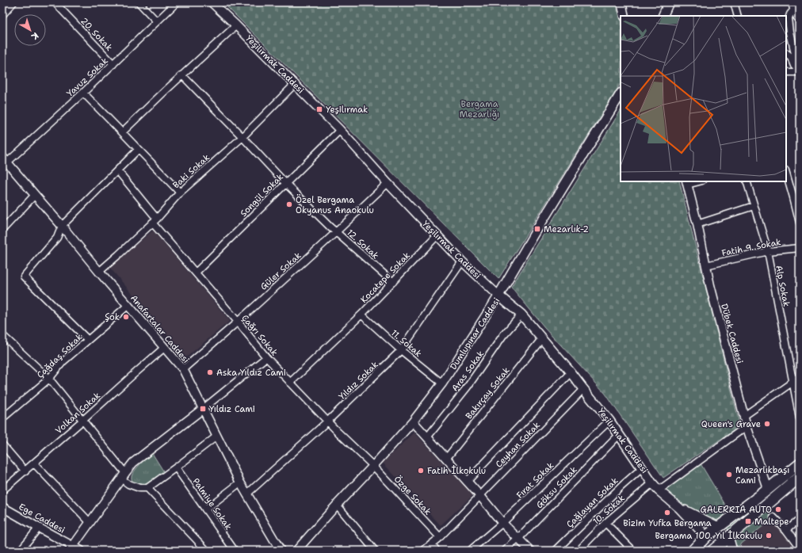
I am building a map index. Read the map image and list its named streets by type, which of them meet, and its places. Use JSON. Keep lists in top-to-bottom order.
{
  "streets": {
    "main road": ["Yeşilırmak Caddesi", "Dumlupınar Caddesi"],
    "street": [
      "20. Sokak",
      "Yavuz Sokak",
      "Baki Sokak",
      "Songül Sokak",
      "12. Sokak",
      "Fatih 9. Sokak",
      "Güler Sokak",
      "Kocatepe Sokak",
      "Alp Sokak",
      "Anafartalar Caddesi",
      "Dübek Caddesi",
      "Çağrı Sokak",
      "11. Sokak",
      "Çağdaş Sokak",
      "Aras Sokak",
      "Yıldız Sokak",
      "Bakırçay Sokak",
      "Volkan Sokak",
      "Ceyhan Sokak",
      "Fırat Sokak",
      "Göksu Sokak",
      "Özge Sokak",
      "Çağlayan Sokak",
      "Palmiye Sokak",
      "10. Sokak",
      "Ege Caddesi"
    ]
  },
  "crossings": [
    ["20. Sokak", "Yavuz Sokak"],
    ["Yeşilırmak Caddesi", "Baki Sokak"],
    ["Yeşilırmak Caddesi", "Songül Sokak"],
    ["Yeşilırmak Caddesi", "Güler Sokak"],
    ["Yeşilırmak Caddesi", "Kocatepe Sokak"],
    ["Yeşilırmak Caddesi", "Dumlupınar Caddesi"],
    ["Yeşilırmak Caddesi", "Aras Sokak"],
    ["Yeşilırmak Caddesi", "Yıldız Sokak"],
    ["Yeşilırmak Caddesi", "Bakırçay Sokak"],
    ["Yeşilırmak Caddesi", "Ceyhan Sokak"],
    ["Yeşilırmak Caddesi", "Fırat Sokak"],
    ["Yeşilırmak Caddesi", "Göksu Sokak"],
    ["Yeşilırmak Caddesi", "Çağlayan Sokak"],
    ["Yeşilırmak Caddesi", "10. Sokak"],
    ["Yavuz Sokak", "Anafartalar Caddesi"],
    ["Baki Sokak", "12. Sokak"],
    ["Baki Sokak", "Anafartalar Caddesi"],
    ["Baki Sokak", "Çağrı Sokak"],
    ["Songül Sokak", "12. Sokak"],
    ["Songül Sokak", "Çağrı Sokak"],
    ["12. Sokak", "Güler Sokak"],
    ["12. Sokak", "Kocatepe Sokak"],
    ["Fatih 9. Sokak", "Alp Sokak"],
    ["Fatih 9. Sokak", "Dübek Caddesi"],
    ["Güler Sokak", "Anafartalar Caddesi"],
    ["Güler Sokak", "Çağrı Sokak"],
    ["Kocatepe Sokak", "Çağrı Sokak"],
    ["Kocatepe Sokak", "11. Sokak"],
    ["Anafartalar Caddesi", "Çağdaş Sokak"],
    ["Anafartalar Caddesi", "Yıldız Sokak"],
    ["Anafartalar Caddesi", "Volkan Sokak"],
    ["Dumlupınar Caddesi", "Çağrı Sokak"],
    ["Dumlupınar Caddesi", "11. Sokak"],
    ["Dumlupınar Caddesi", "Özge Sokak"],
    ["Çağrı Sokak", "Yıldız Sokak"],
    ["Çağrı Sokak", "Özge Sokak"],
    ["11. Sokak", "Yıldız Sokak"],
    ["Ceyhan Sokak", "Özge Sokak"]
  ],
  "parks": ["Bergama Mezarlığı"],
  "places": {
    "transit": [
      "Yeşilırmak",
      "Mezarlık-2",
      "Yıldız Cami",
      "Maltepe"
    ],
    "other": [
      "Özel Bergama Okyanus Anaokulu",
      "Şok",
      "Aska Yıldız Cami",
      "Queen's Grave",
      "Fatih İlkokulu",
      "Mezarlıkbaşı Cami",
      "GALERRIA AUTO",
      "Bizim Yufka Bergama",
      "Bergama 100. Yıl İlkokulu"
    ]
  },
  "north": "bottom right"
}
